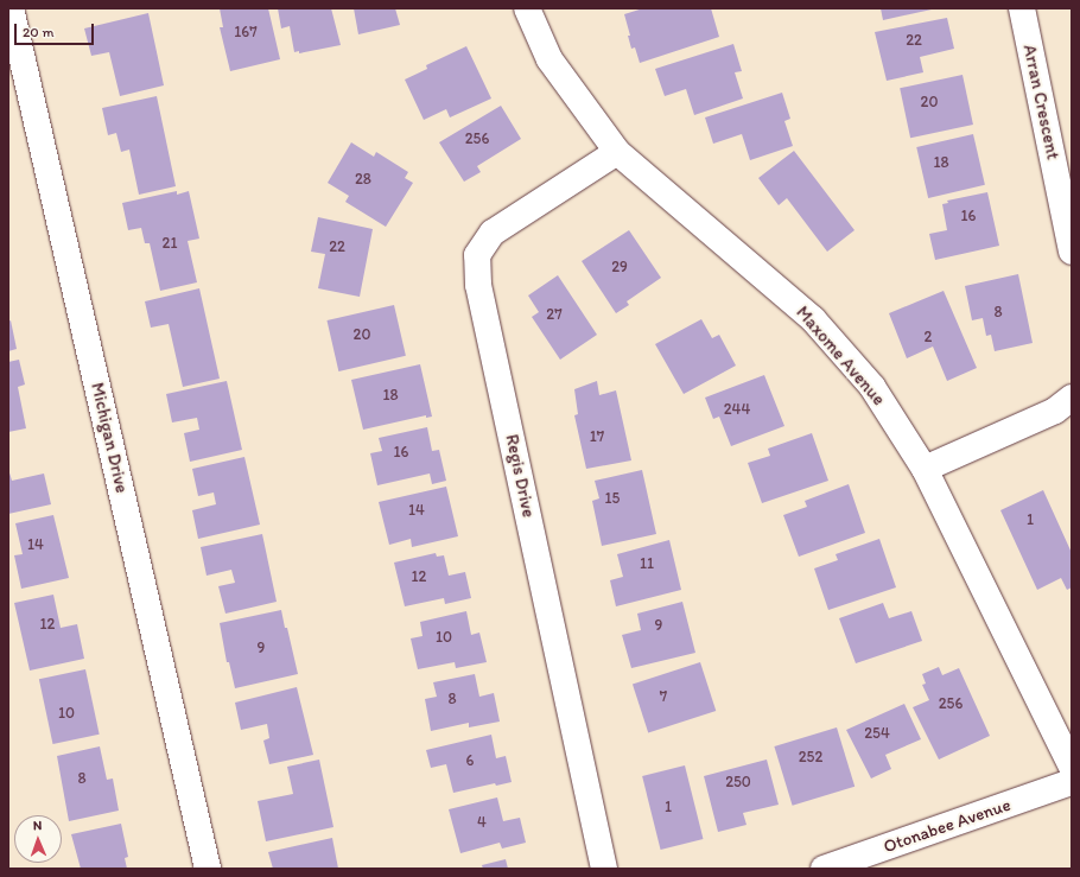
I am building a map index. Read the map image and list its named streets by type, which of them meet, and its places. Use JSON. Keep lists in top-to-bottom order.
{
  "streets": {
    "street": [
      "Arran Crescent",
      "Maxome Avenue",
      "Michigan Drive",
      "Regis Drive",
      "Otonabee Avenue"
    ]
  },
  "crossings": [
    ["Maxome Avenue", "Regis Drive"]
  ],
  "house_numbers": [
    "167",
    "22",
    "20",
    "256",
    "18",
    "28",
    "16",
    "21",
    "22",
    "29",
    "8",
    "27",
    "20",
    "2",
    "18",
    "244",
    "17",
    "16",
    "15",
    "14",
    "1",
    "14",
    "11",
    "12",
    "12",
    "9",
    "10",
    "9",
    "7",
    "8",
    "256",
    "10",
    "254",
    "252",
    "6",
    "8",
    "250",
    "1",
    "4"
  ],
  "scale_bar": "20 m",
  "north": "top"
}
